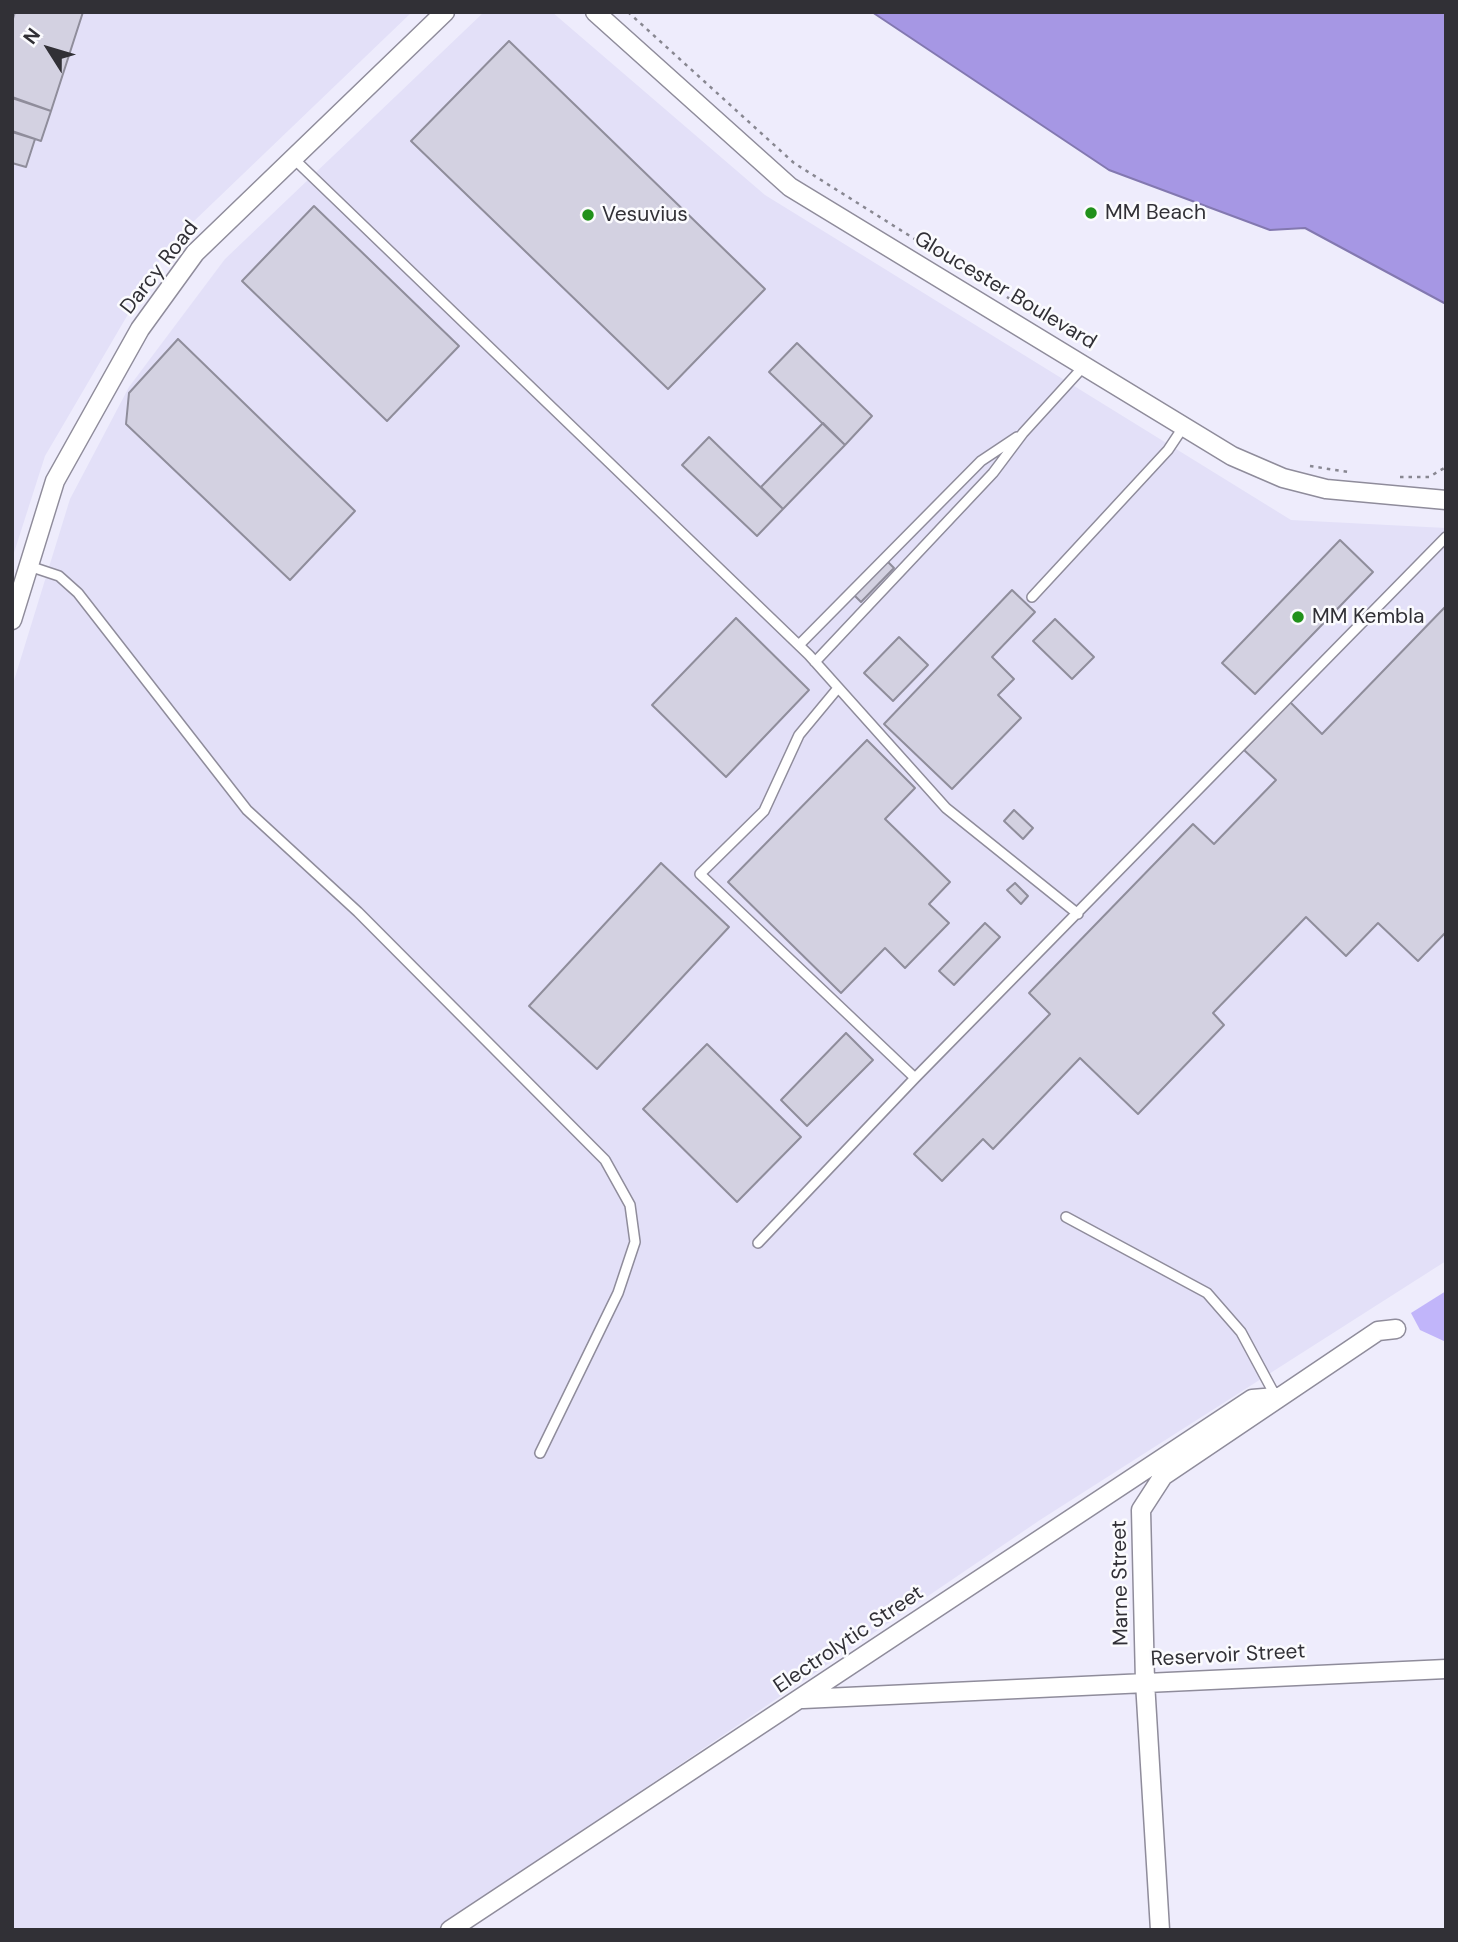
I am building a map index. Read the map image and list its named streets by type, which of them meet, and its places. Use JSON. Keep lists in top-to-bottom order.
{
  "streets": {
    "street": [
      "Darcy Road",
      "Gloucester Boulevard",
      "Marne Street",
      "Electrolytic Street",
      "Reservoir Street"
    ]
  },
  "crossings": [
    ["Marne Street", "Electrolytic Street"],
    ["Marne Street", "Reservoir Street"],
    ["Electrolytic Street", "Reservoir Street"]
  ],
  "places": ["MM Beach", "Vesuvius", "MM Kembla"],
  "north": "top left"
}
